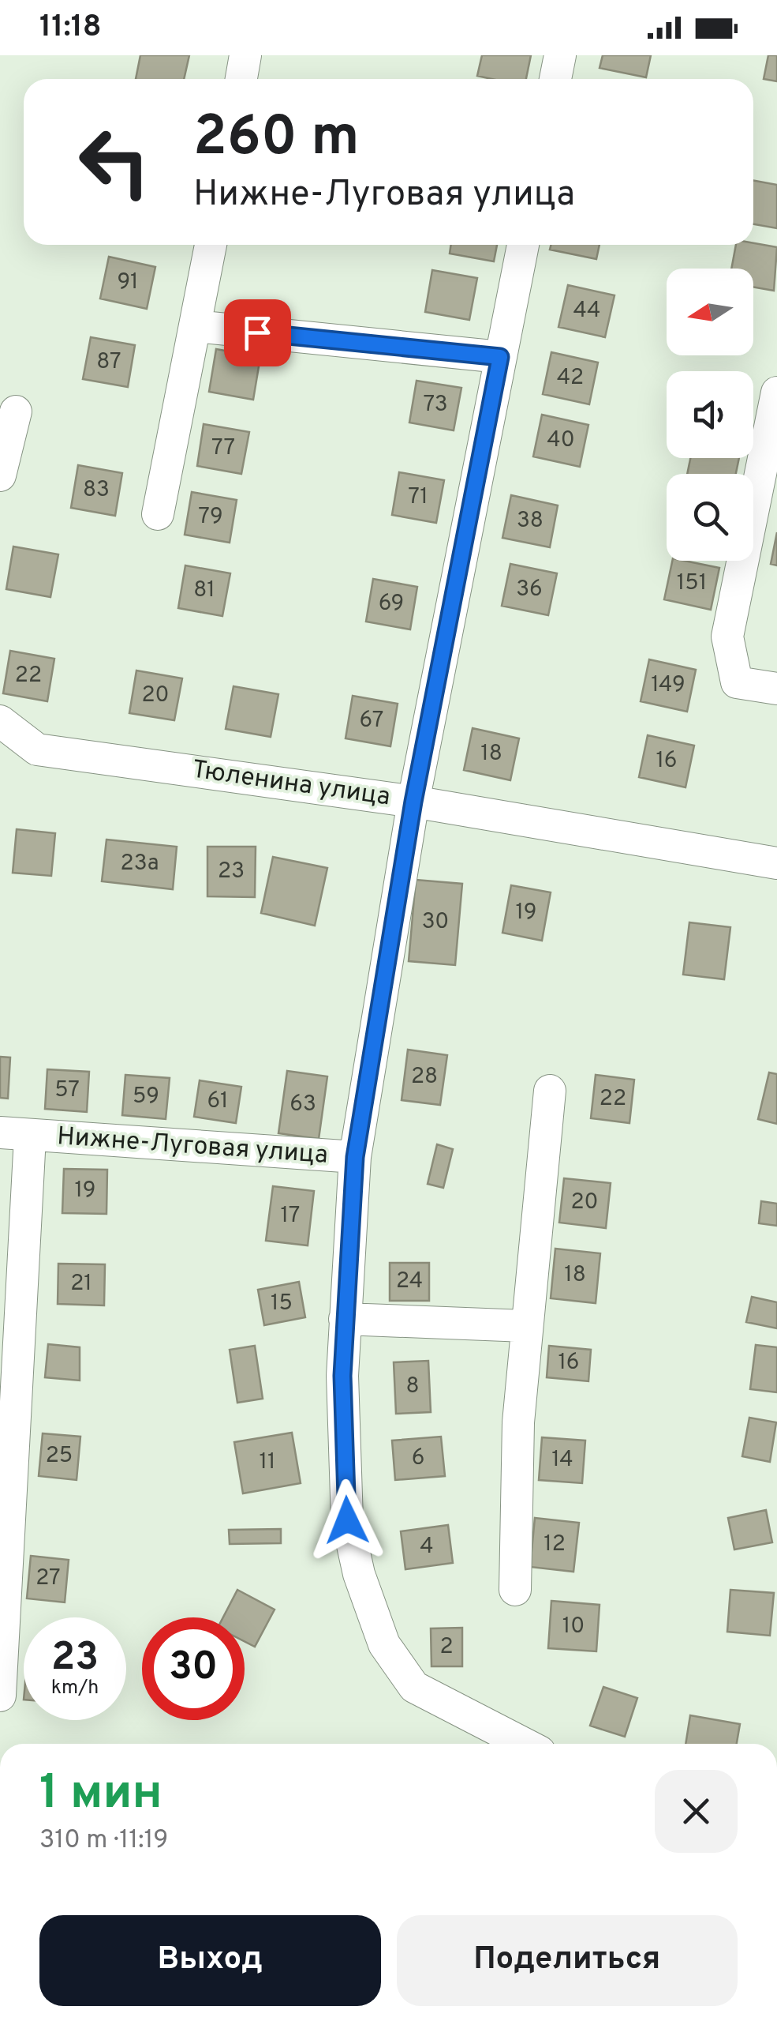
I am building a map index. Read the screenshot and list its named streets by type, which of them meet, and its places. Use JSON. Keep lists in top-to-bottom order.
{
  "streets": {
    "street": ["Тюленина улица", "Нижне-Луговая улица"]
  },
  "crossings": [
    ["Тюленина улица", "Нижне-Луговая улица"]
  ],
  "house_numbers": [
    "91",
    "44",
    "87",
    "42",
    "73",
    "40",
    "77",
    "83",
    "71",
    "79",
    "38",
    "151",
    "36",
    "81",
    "69",
    "22",
    "149",
    "20",
    "67",
    "18",
    "16",
    "23а",
    "23",
    "19",
    "30",
    "28",
    "57",
    "59",
    "22",
    "61",
    "63",
    "19",
    "20",
    "17",
    "18",
    "24",
    "21",
    "15",
    "16",
    "8",
    "25",
    "6",
    "14",
    "11",
    "12",
    "4",
    "27",
    "10",
    "2"
  ],
  "north": "left",
  "page": {
    "status": "11:18",
    "turn": ["260 m", "Нижне-Луговая улица"],
    "speed": "23 km/h",
    "limit": "30",
    "heading": ["1 мин", "310 m · 11:19"],
    "buttons": ["Выход", "Поделиться"]
  }
}
